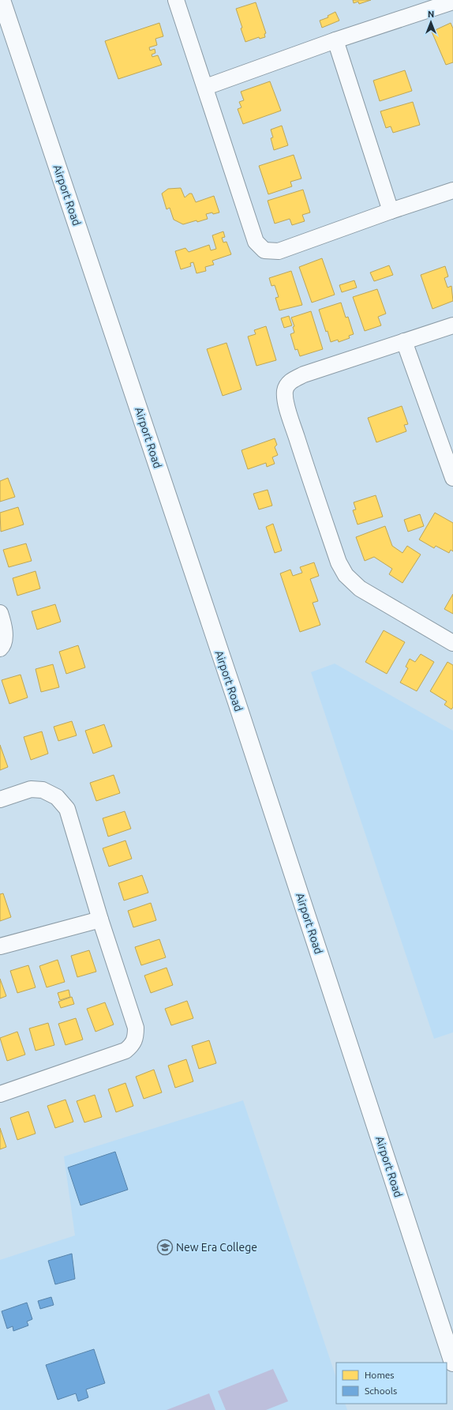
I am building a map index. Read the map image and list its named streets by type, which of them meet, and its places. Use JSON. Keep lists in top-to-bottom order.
{
  "streets": {
    "main road": ["Airport Road"]
  },
  "places": {
    "school or university": ["New Era College"]
  },
  "legend": ["Homes", "Schools"],
  "north": "top"
}
